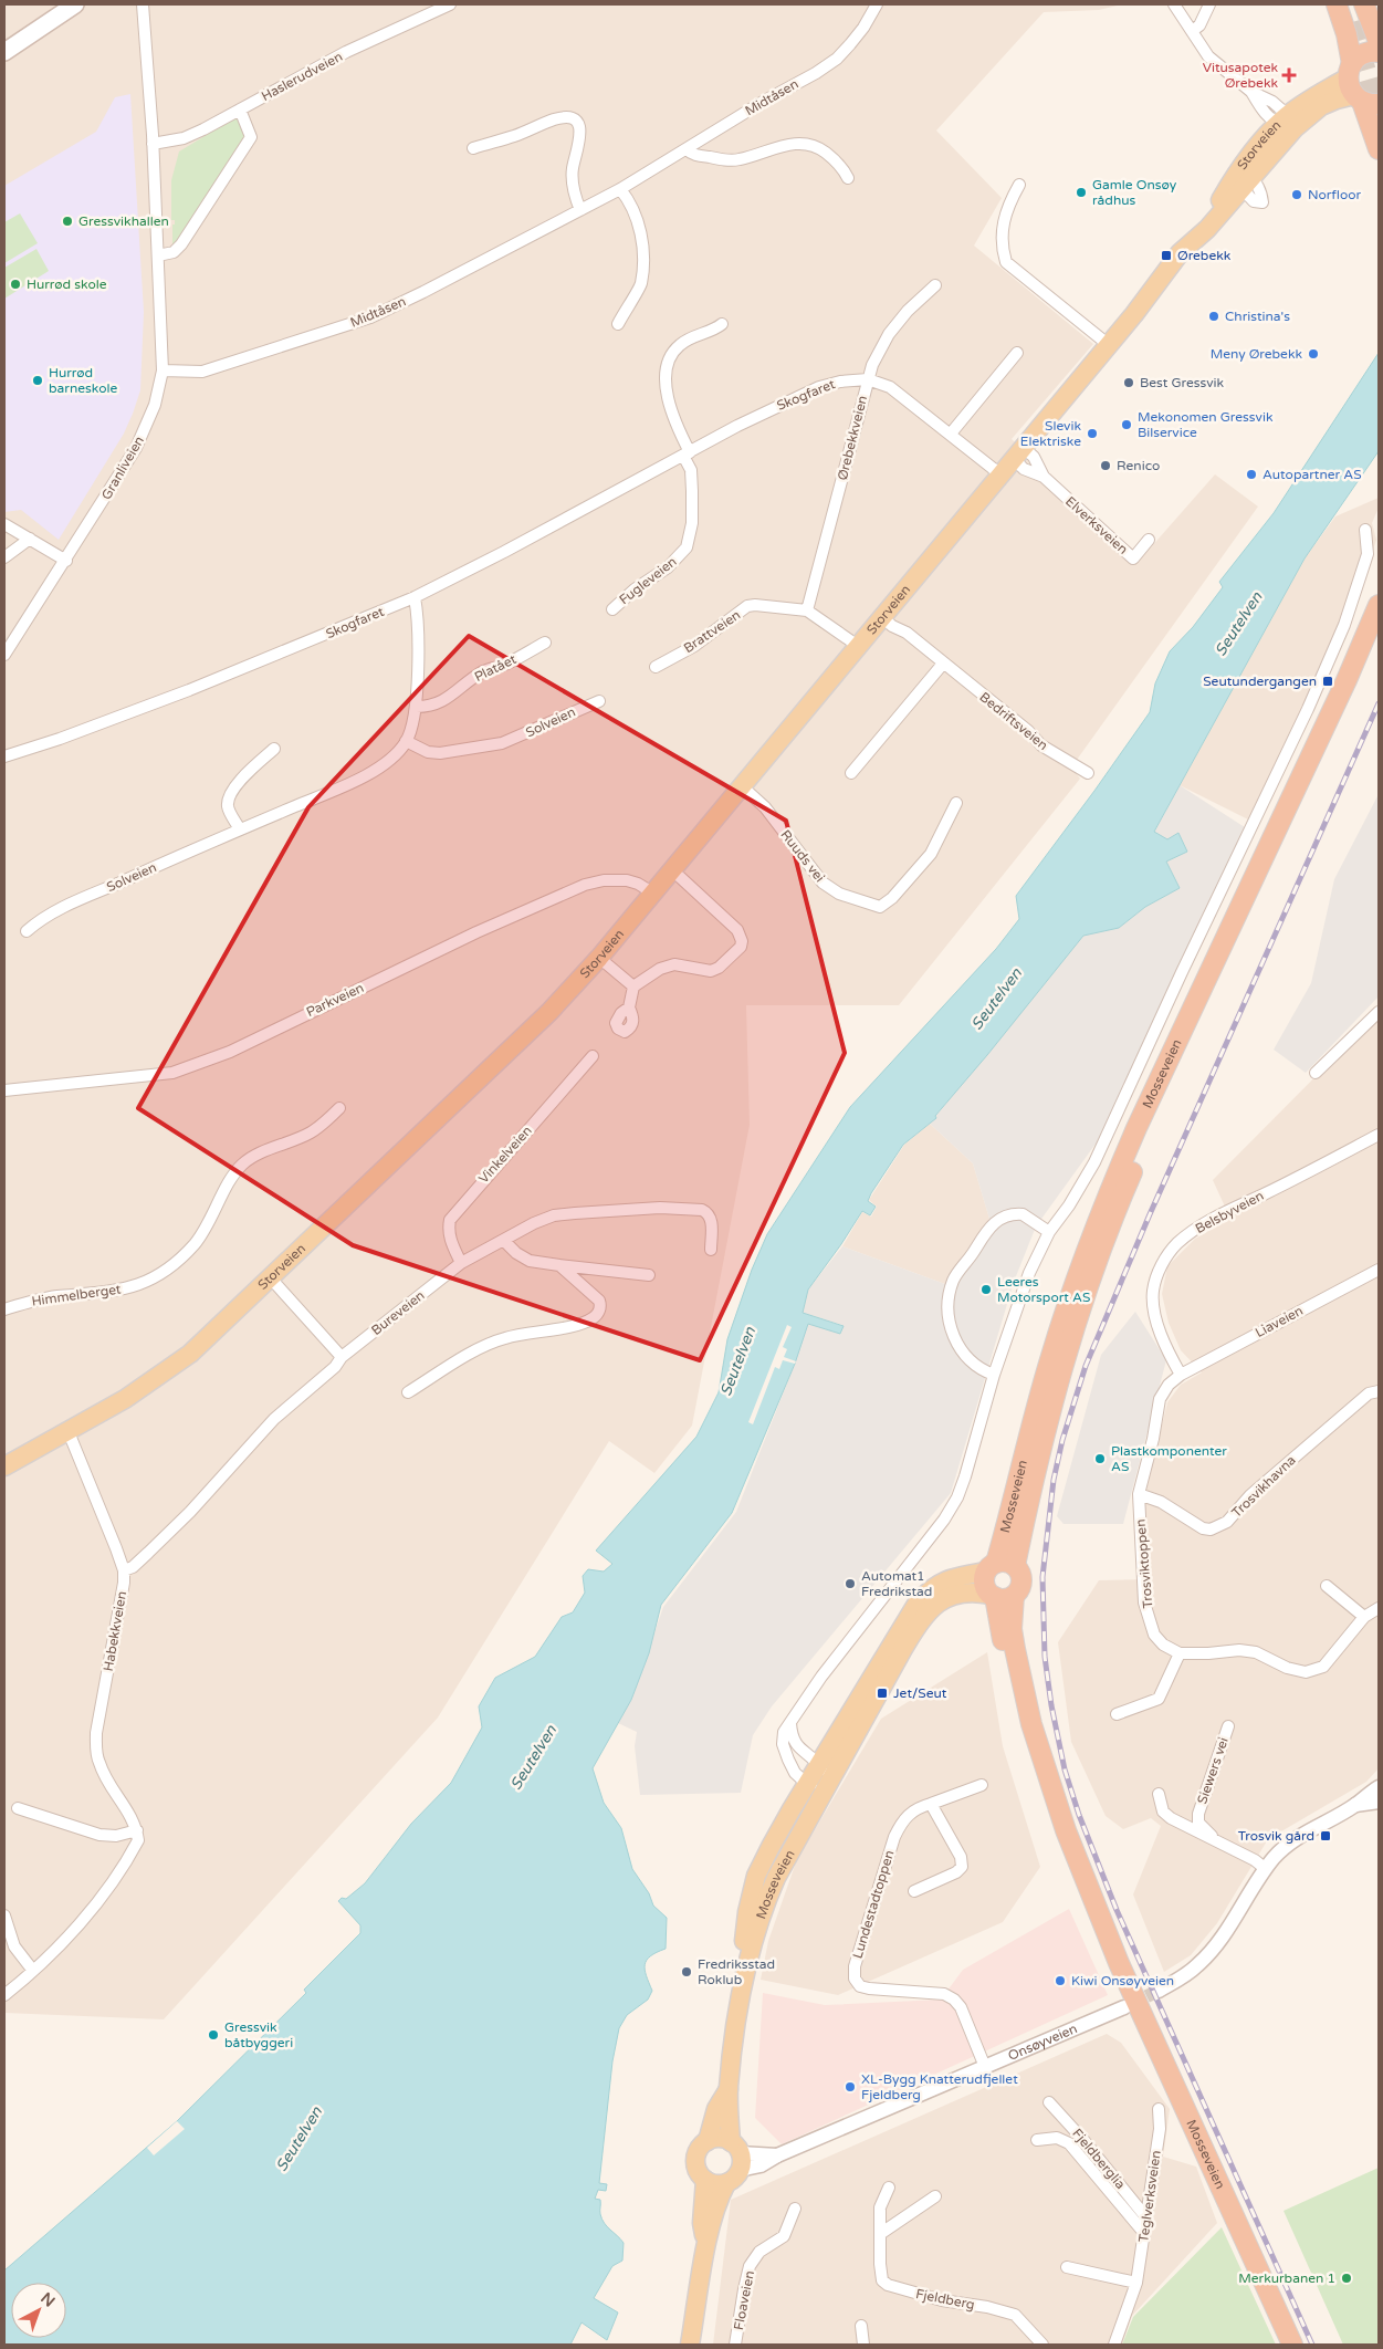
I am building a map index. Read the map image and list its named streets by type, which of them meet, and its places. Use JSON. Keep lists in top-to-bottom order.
{
  "streets": {
    "highway": ["Mosseveien"],
    "main road": ["Storveien"],
    "street": [
      "Haslerudveien",
      "Midtåsen",
      "Skogfaret",
      "Ørebekkveien",
      "Granliveien",
      "Elverksveien",
      "Fugleveien",
      "Brattveien",
      "Platået",
      "Bedriftsveien",
      "Solveien",
      "Ruuds vei",
      "Parkveien",
      "Vinkelveien",
      "Belsbyveien",
      "Himmelberget",
      "Bureveien",
      "Liaveien",
      "Trosvikhavna",
      "Trosviktoppen",
      "Habekkveien",
      "Siewers vei",
      "Lundestadtoppen",
      "Onsøyveien",
      "Fjeldberglia",
      "Teglverksveien",
      "Fjeldberg",
      "Floaveien"
    ]
  },
  "crossings": [
    ["Haslerudveien", "Granliveien"],
    ["Midtåsen", "Granliveien"],
    ["Storveien", "Skogfaret"],
    ["Storveien", "Elverksveien"],
    ["Storveien", "Brattveien"],
    ["Storveien", "Bedriftsveien"],
    ["Storveien", "Ruuds vei"],
    ["Storveien", "Parkveien"],
    ["Storveien", "Habekkveien"],
    ["Skogfaret", "Ørebekkveien"],
    ["Skogfaret", "Fugleveien"],
    ["Skogfaret", "Solveien"],
    ["Ørebekkveien", "Brattveien"],
    ["Platået", "Solveien"],
    ["Mosseveien", "Onsøyveien"],
    ["Vinkelveien", "Bureveien"],
    ["Belsbyveien", "Liaveien"],
    ["Bureveien", "Habekkveien"],
    ["Trosvikhavna", "Trosviktoppen"],
    ["Lundestadtoppen", "Onsøyveien"],
    ["Fjeldberglia", "Teglverksveien"]
  ],
  "water": ["Seutelven"],
  "places": {
    "health": ["Vitusapotek Ørebekk"],
    "other": [
      "Gamle Onsøy rådhus",
      "Norfloor",
      "Gressvikhallen",
      "Hurrød skole",
      "Christina's",
      "Meny Ørebekk",
      "Hurrød barneskole",
      "Best Gressvik",
      "Mekonomen Gressvik Bilservice",
      "Slevik Elektriske",
      "Renico",
      "Autopartner AS",
      "Leeres Motorsport AS",
      "Plastkomponenter AS",
      "Automat1 Fredrikstad",
      "Fredriksstad Roklub",
      "Kiwi Onsøyveien",
      "Gressvik båtbyggeri",
      "XL-Bygg Knatterudfjellet Fjeldberg",
      "Merkurbanen 1"
    ],
    "transit": [
      "Ørebekk",
      "Seutundergangen",
      "Jet/Seut",
      "Trosvik gård"
    ]
  },
  "north": "top right"
}
